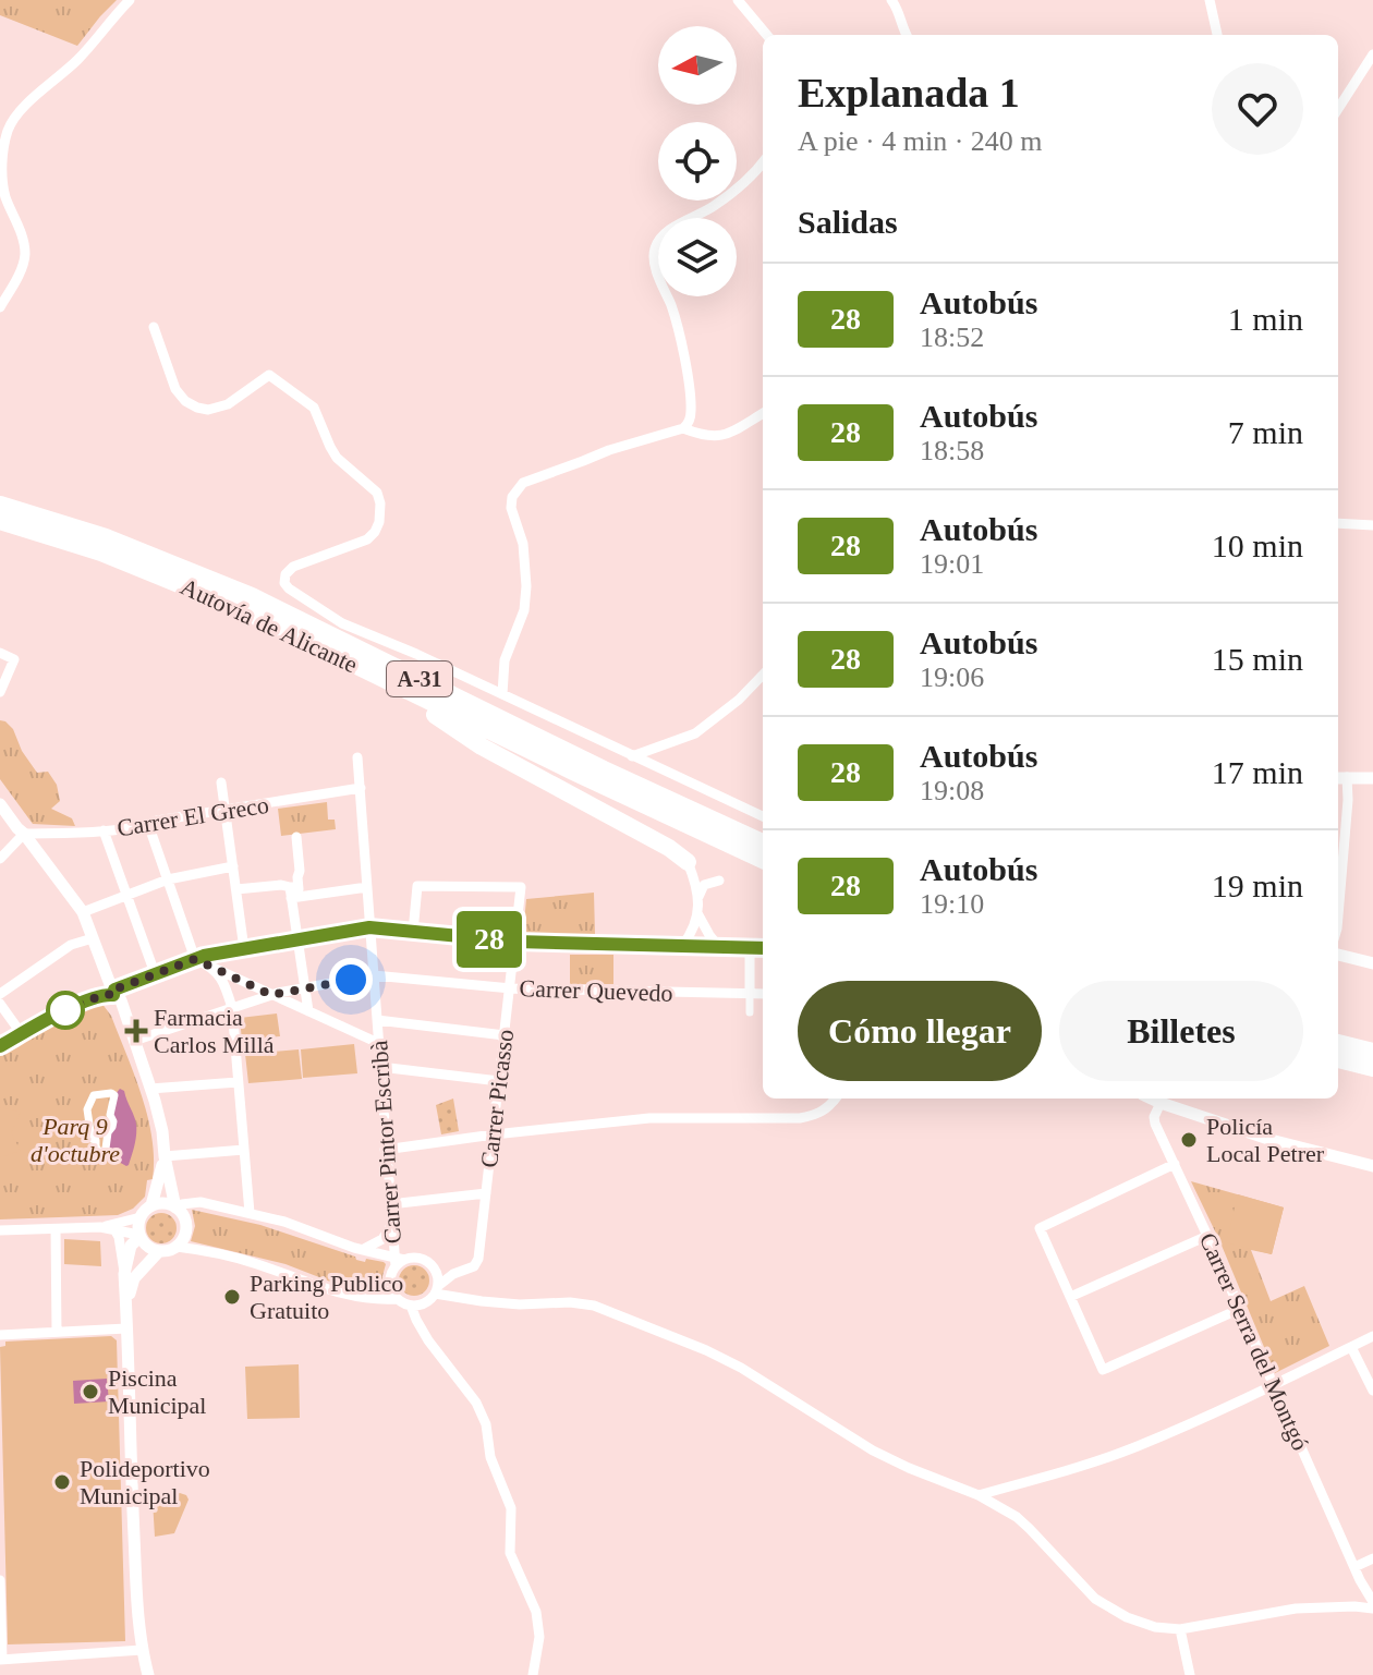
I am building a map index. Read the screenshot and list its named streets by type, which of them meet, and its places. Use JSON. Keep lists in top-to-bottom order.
{
  "streets": {
    "highway": ["Autovía de Alicante", "A-31"],
    "street": [
      "Carrer El Greco",
      "Carrer Quevedo",
      "Carrer Picasso",
      "Carrer Pintor Escribà",
      "Carrer Serra del Montgó"
    ]
  },
  "crossings": [
    ["Carrer El Greco", "Carrer Pintor Escribà"],
    ["Carrer Quevedo", "Carrer Picasso"],
    ["Carrer Quevedo", "Carrer Pintor Escribà"],
    ["Carrer Picasso", "Carrer Pintor Escribà"]
  ],
  "parks": ["Parq 9 d'octubre"],
  "places": {
    "health": ["Farmacia Carlos Millá"],
    "other": [
      "Policía Local Petrer",
      "Parking Publico Gratuito",
      "Piscina Municipal",
      "Polideportivo Municipal"
    ]
  },
  "lines": ["bus line 28"],
  "north": "left",
  "page": {
    "on_map": "28",
    "heading": [
      ["Explanada 1", "A pie · 4 min · 240 m"],
      "Salidas"
    ],
    "list": [
      {
        "mark": "28",
        "name": "Autobús",
        "note": "18:52",
        "value": "1 min"
      },
      {
        "mark": "28",
        "name": "Autobús",
        "note": "18:58",
        "value": "7 min"
      },
      {
        "mark": "28",
        "name": "Autobús",
        "note": "19:01",
        "value": "10 min"
      },
      {
        "mark": "28",
        "name": "Autobús",
        "note": "19:06",
        "value": "15 min"
      },
      {
        "mark": "28",
        "name": "Autobús",
        "note": "19:08",
        "value": "17 min"
      },
      {
        "mark": "28",
        "name": "Autobús",
        "note": "19:10",
        "value": "19 min"
      }
    ],
    "buttons": ["Cómo llegar", "Billetes"]
  }
}
